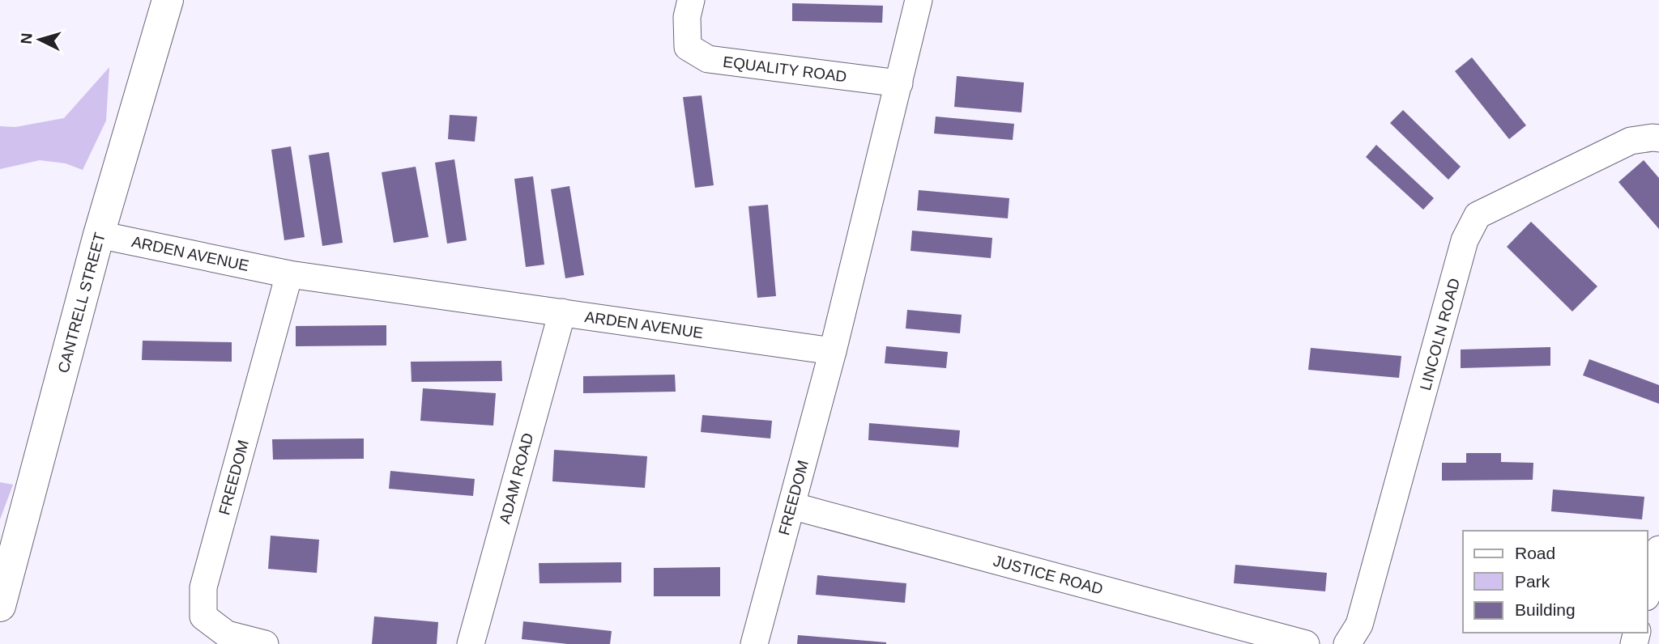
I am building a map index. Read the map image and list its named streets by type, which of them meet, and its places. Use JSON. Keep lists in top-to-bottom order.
{
  "streets": {
    "street": [
      "EQUALITY ROAD",
      "ARDEN AVENUE",
      "CANTRELL STREET",
      "LINCOLN ROAD",
      "FREEDOM",
      "ADAM ROAD",
      "JUSTICE ROAD"
    ]
  },
  "crossings": [
    ["ARDEN AVENUE", "CANTRELL STREET"],
    ["ARDEN AVENUE", "FREEDOM"],
    ["ARDEN AVENUE", "ADAM ROAD"],
    ["FREEDOM", "JUSTICE ROAD"]
  ],
  "legend": ["Road", "Park", "Building"],
  "north": "left"
}
